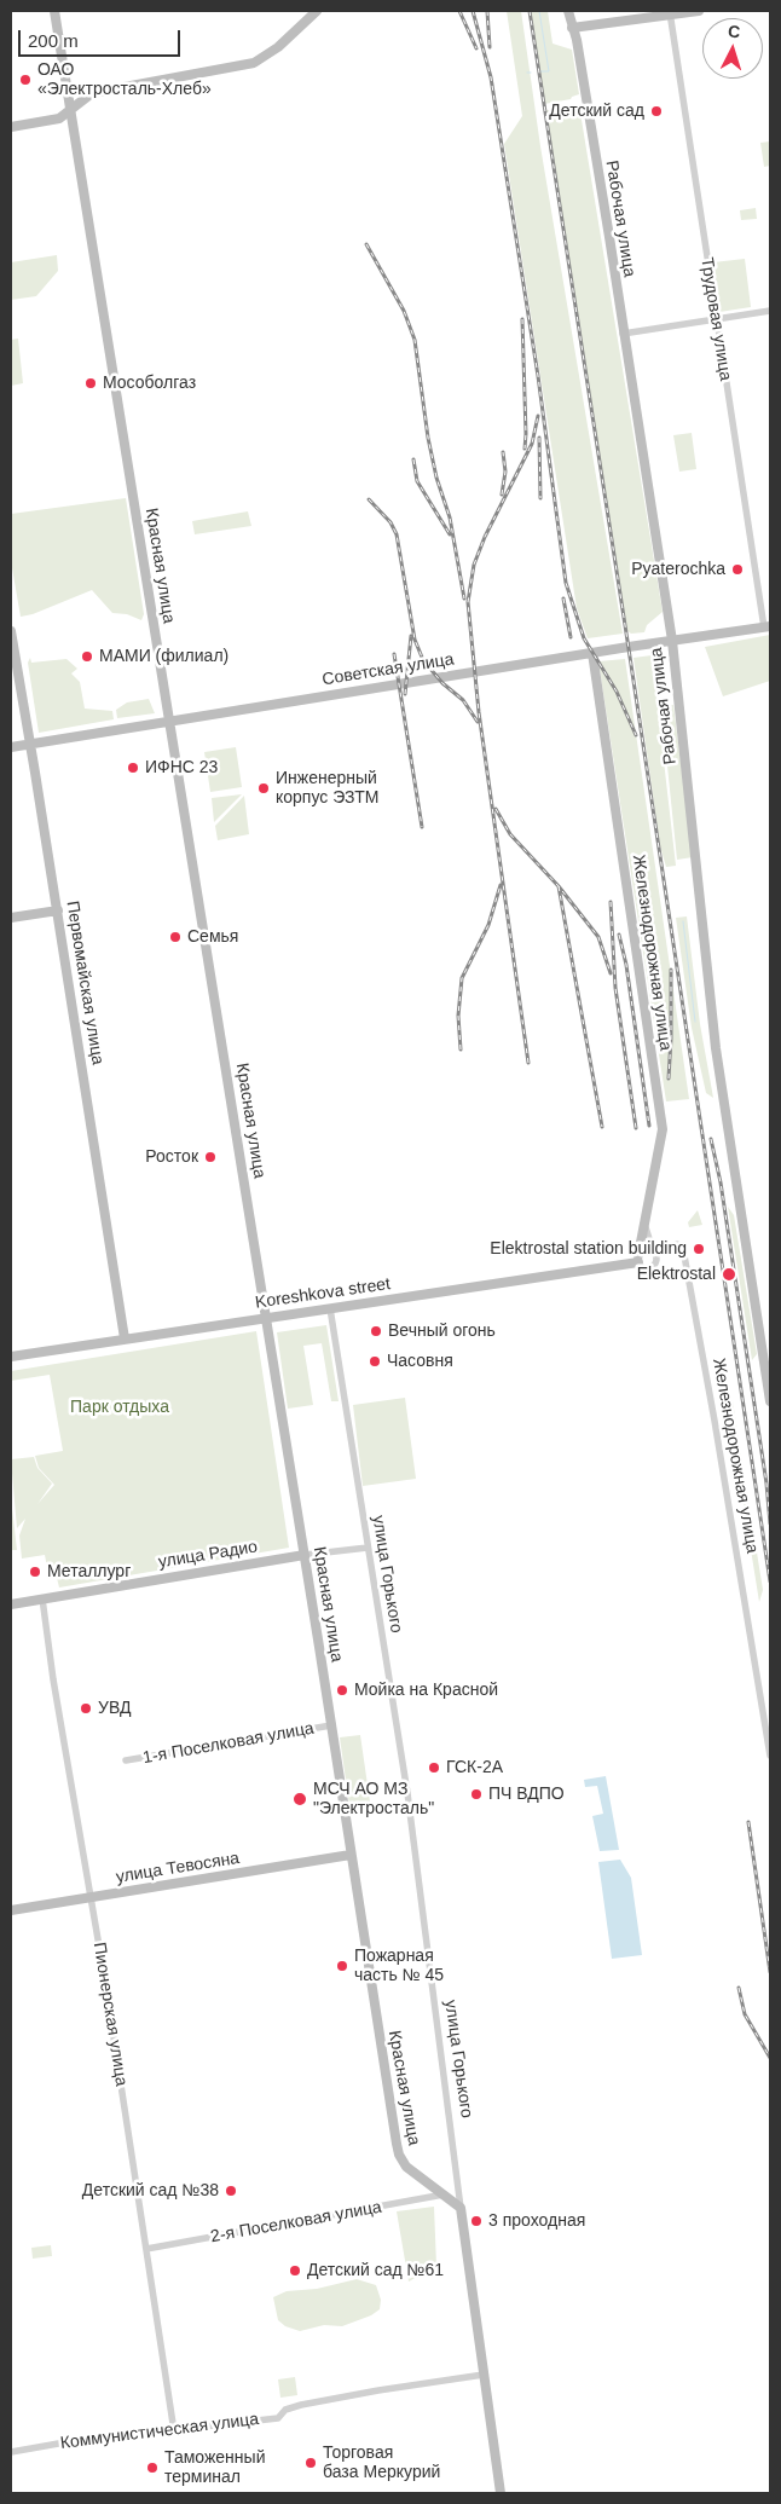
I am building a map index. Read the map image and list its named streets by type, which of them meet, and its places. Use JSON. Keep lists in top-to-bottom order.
{
  "streets": {
    "main road": [
      "Рабочая улица",
      "Красная улица",
      "Советская улица",
      "Железнодорожная улица",
      "Первомайская улица",
      "Koreshkova street",
      "улица Радио",
      "улица Горького",
      "улица Тевосяна"
    ],
    "street": [
      "Трудовая улица",
      "1-я Поселковая улица",
      "Пионерская улица",
      "2-я Поселковая улица",
      "Коммунистическая улица"
    ]
  },
  "crossings": [
    ["Рабочая улица", "Советская улица"],
    ["Трудовая улица", "Советская улица"],
    ["Красная улица", "Советская улица"],
    ["Красная улица", "Koreshkova street"],
    ["Красная улица", "улица Радио"],
    ["Красная улица", "улица Горького"],
    ["Красная улица", "1-я Поселковая улица"],
    ["Красная улица", "улица Тевосяна"],
    ["Красная улица", "2-я Поселковая улица"],
    ["Советская улица", "Железнодорожная улица"],
    ["Советская улица", "Первомайская улица"],
    ["Железнодорожная улица", "Koreshkova street"],
    ["Первомайская улица", "Koreshkova street"],
    ["Koreshkova street", "улица Горького"],
    ["улица Радио", "Пионерская улица"],
    ["улица Горького", "Коммунистическая улица"],
    ["улица Тевосяна", "Пионерская улица"],
    ["Пионерская улица", "2-я Поселковая улица"],
    ["Пионерская улица", "Коммунистическая улица"]
  ],
  "parks": ["Парк отдыха"],
  "places": [
    "ОАО «Электросталь-Хлеб»",
    "Детский сад",
    "Мособолгаз",
    "Pyaterochka",
    "МАМИ (филиал)",
    "ИФНС 23",
    "Инженерный корпус ЭЗТМ",
    "Семья",
    "Росток",
    "Elektrostal station building",
    "Elektrostal",
    "Вечный огонь",
    "Часовня",
    "Металлург",
    "Мойка на Красной",
    "УВД",
    "ГСК-2А",
    "ПЧ ВДПО",
    "МСЧ АО МЗ \"Электросталь\"",
    "Пожарная часть № 45",
    "Детский сад №38",
    "3 проходная",
    "Детский сад №61",
    "Торговая база Меркурий",
    "Таможенный терминал"
  ],
  "scale_bar": "200 m",
  "north": "top"
}
